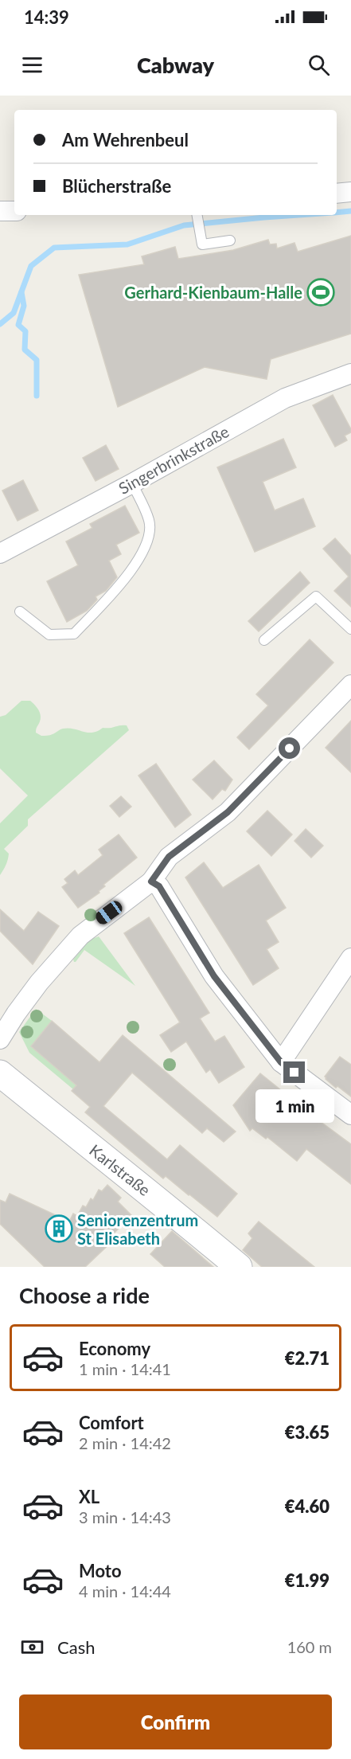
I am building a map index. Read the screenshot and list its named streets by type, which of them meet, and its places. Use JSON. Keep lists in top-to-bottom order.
{
  "streets": {
    "street": ["Singerbrinkstraße", "Karlstraße"]
  },
  "places": {
    "sports": ["Gerhard-Kienbaum-Halle"],
    "building": ["Seniorenzentrum St Elisabeth"]
  },
  "page": {
    "status": "14:39",
    "header": "Cabway",
    "banner": ["Am Wehrenbeul", "Blücherstraße"],
    "bubble": "1 min",
    "heading": "Choose a ride",
    "list": [
      {
        "name": "Economy",
        "note": "1 min · 14:41",
        "value": "€2.71"
      },
      {
        "name": "Comfort",
        "note": "2 min · 14:42",
        "value": "€3.65"
      },
      {
        "name": "XL",
        "note": "3 min · 14:43",
        "value": "€4.60"
      },
      {
        "name": "Moto",
        "note": "4 min · 14:44",
        "value": "€1.99"
      }
    ],
    "pay": ["Cash", "160 m"],
    "buttons": "Confirm"
  }
}
